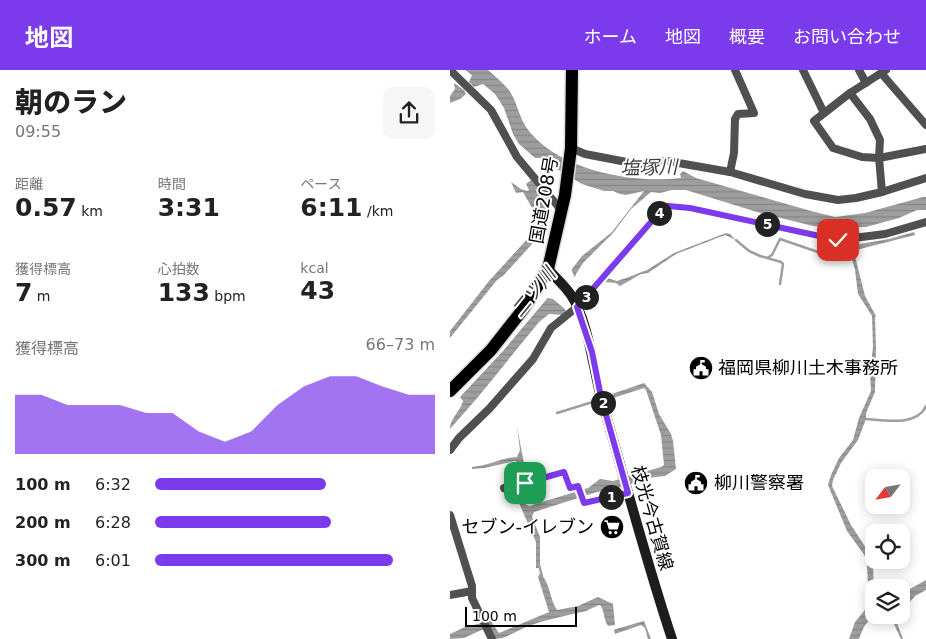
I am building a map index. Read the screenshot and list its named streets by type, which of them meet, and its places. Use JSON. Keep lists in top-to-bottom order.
{
  "streets": {
    "highway": ["国道208号"],
    "main road": ["枝光今古賀線"]
  },
  "crossings": [
    ["国道208号", "枝光今古賀線"]
  ],
  "water": ["塩塚川", "二ツ川"],
  "places": {
    "public building": ["福岡県柳川土木事務所", "柳川警察署"],
    "supermarket": ["セブン-イレブン"]
  },
  "scale_bar": "100 m",
  "north": "bottom left",
  "page": {
    "header": "地図",
    "nav": [
      "ホーム",
      "地図",
      "概要",
      "お問い合わせ"
    ],
    "heading": ["朝のラン", "09:55"],
    "stats": [
      ["距離", "0.57 km"],
      ["時間", "3:31"],
      ["ペース", "6:11 /km"],
      ["獲得標高", "7 m"],
      ["心拍数", "133 bpm"],
      ["kcal", "43"]
    ],
    "pins": [
      "4",
      "5",
      "3",
      "2",
      "1"
    ],
    "chart": ["獲得標高", "66–73 m"],
    "list": [
      {
        "name": "100 m",
        "note": "6:32"
      },
      {
        "name": "200 m",
        "note": "6:28"
      },
      {
        "name": "300 m",
        "note": "6:01"
      }
    ],
    "scale": "100 m"
  }
}
